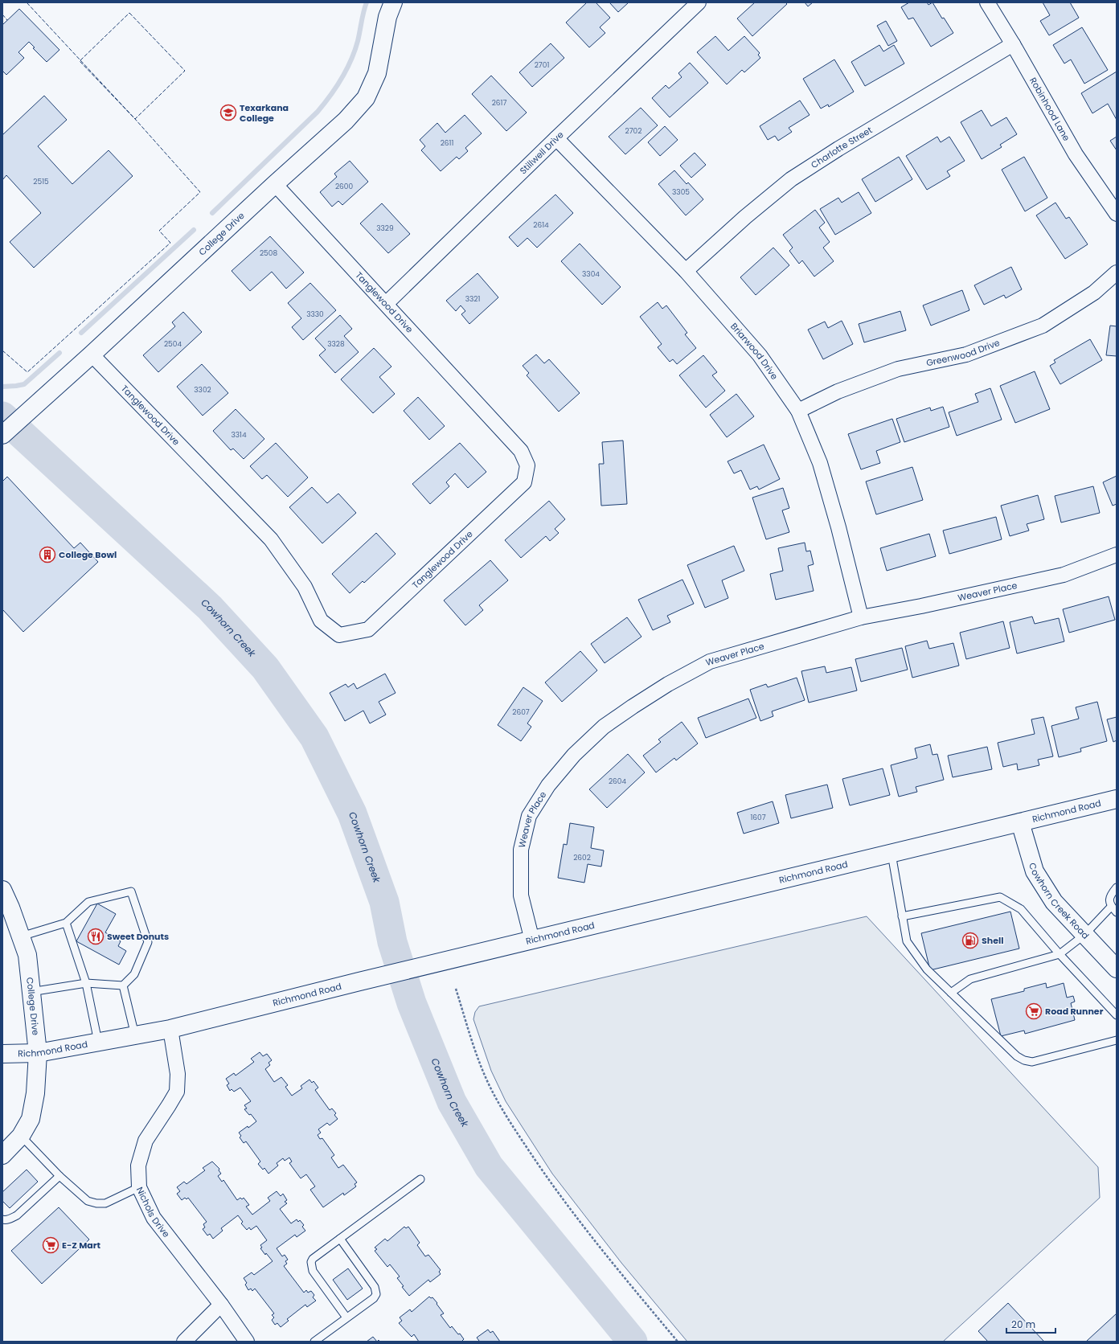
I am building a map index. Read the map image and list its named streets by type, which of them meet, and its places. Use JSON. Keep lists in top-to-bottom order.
{
  "streets": {
    "main road": ["College Drive", "Richmond Road", "Cowhorn Creek Road"],
    "street": [
      "Robinhood Lane",
      "Charlotte Street",
      "Stillwell Drive",
      "Tanglewood Drive",
      "Briarwood Drive",
      "Greenwood Drive",
      "Weaver Place",
      "Nichols Drive"
    ]
  },
  "crossings": [
    ["Robinhood Lane", "Charlotte Street"],
    ["Charlotte Street", "Briarwood Drive"],
    ["Stillwell Drive", "Tanglewood Drive"],
    ["Stillwell Drive", "Briarwood Drive"],
    ["College Drive", "Tanglewood Drive"],
    ["College Drive", "Richmond Road"],
    ["Briarwood Drive", "Greenwood Drive"],
    ["Briarwood Drive", "Weaver Place"],
    ["Weaver Place", "Richmond Road"],
    ["Richmond Road", "Cowhorn Creek Road"],
    ["Richmond Road", "Nichols Drive"]
  ],
  "water": ["Cowhorn Creek"],
  "places": {
    "school or university": ["Texarkana College"],
    "building": ["College Bowl"],
    "restaurant": ["Sweet Donuts"],
    "fuel station": ["Shell"],
    "supermarket": ["Road Runner", "E-Z Mart"]
  },
  "house_numbers": [
    "2701",
    "2617",
    "2702",
    "2611",
    "2515",
    "2600",
    "3305",
    "2614",
    "3329",
    "2508",
    "3304",
    "3321",
    "3330",
    "2504",
    "3328",
    "3302",
    "3314",
    "2607",
    "2604",
    "1607",
    "2602"
  ],
  "scale_bar": "20 m"
}
